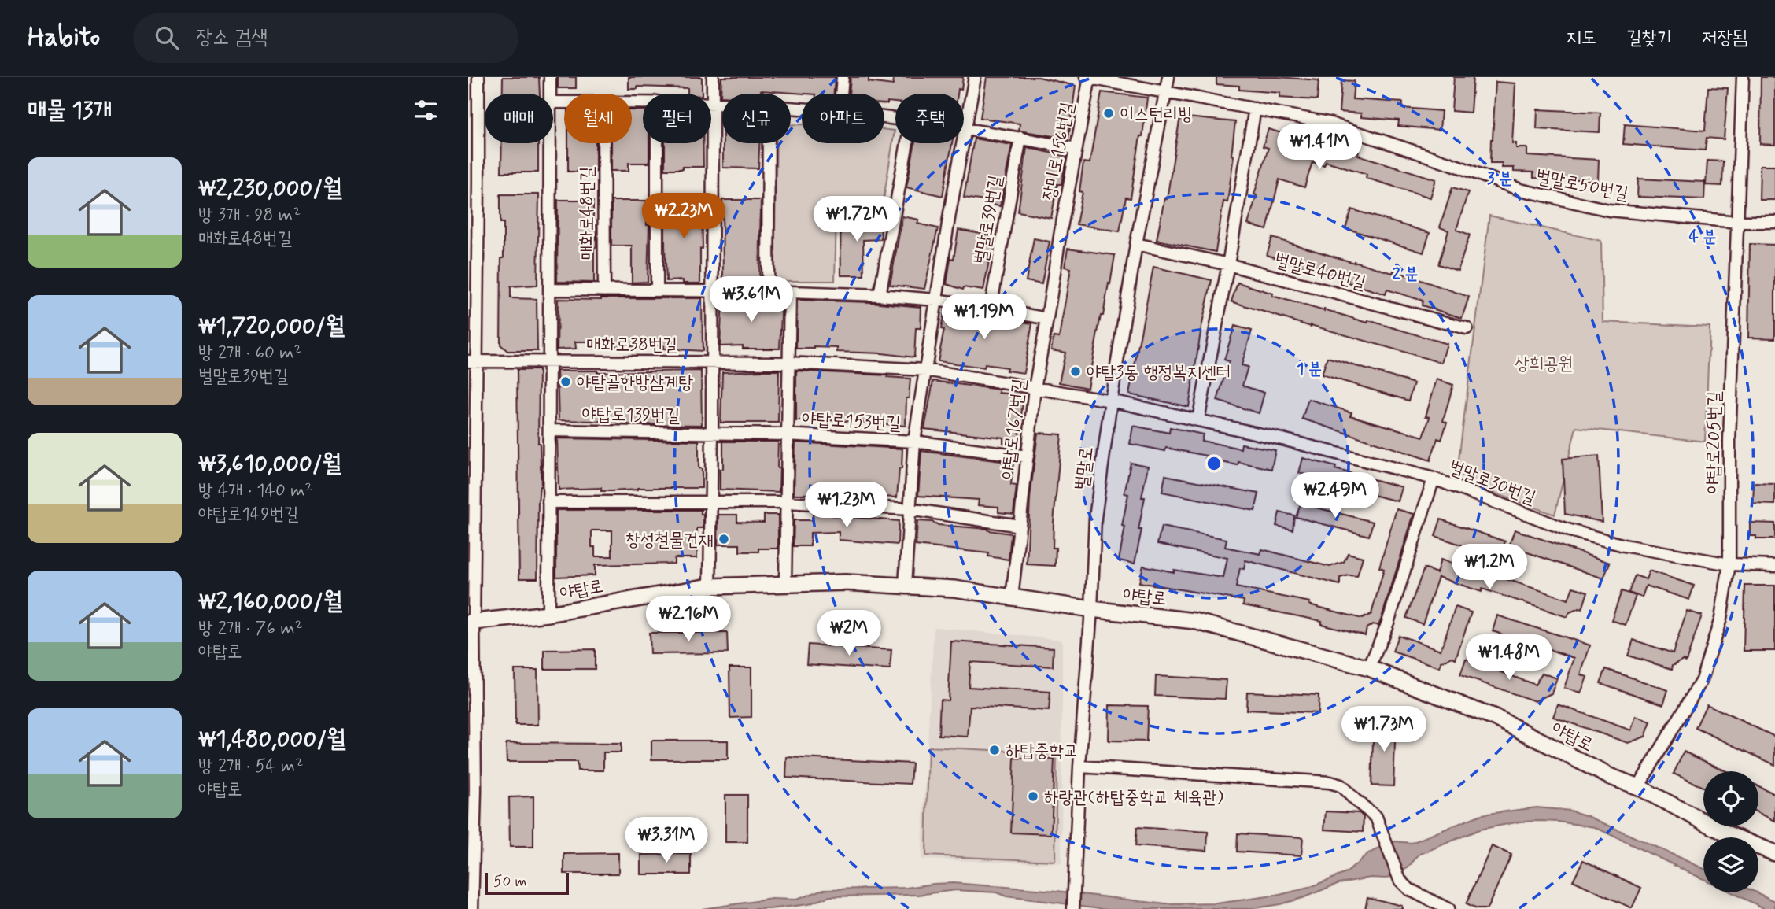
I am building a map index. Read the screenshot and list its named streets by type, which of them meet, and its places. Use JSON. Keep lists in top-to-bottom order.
{
  "streets": {
    "street": [
      "장미로156번길",
      "벌말로50번길",
      "매화로48번길",
      "벌말로39번길",
      "벌말로40번길",
      "매화로38번길",
      "야탑로139번길",
      "야탑로153번길",
      "야탑로167번길",
      "야탑로205번길",
      "벌말로",
      "벌말로30번길",
      "야탑로"
    ]
  },
  "crossings": [
    ["장미로156번길", "벌말로50번길"],
    ["장미로156번길", "야탑로167번길"],
    ["벌말로50번길", "야탑로205번길"],
    ["벌말로50번길", "벌말로"],
    ["벌말로40번길", "벌말로"],
    ["매화로38번길", "야탑로153번길"],
    ["매화로38번길", "벌말로30번길"],
    ["야탑로139번길", "야탑로153번길"],
    ["야탑로153번길", "야탑로167번길"],
    ["야탑로153번길", "야탑로"],
    ["야탑로167번길", "벌말로30번길"],
    ["야탑로167번길", "야탑로"],
    ["야탑로205번길", "벌말로30번길"],
    ["야탑로205번길", "야탑로"],
    ["벌말로", "벌말로30번길"],
    ["벌말로", "야탑로"]
  ],
  "parks": ["상희공원"],
  "places": [
    "이스턴리빙",
    "야탑3동 행정복지센터",
    "야탑골한방삼계탕",
    "창성철물건재",
    "하탑중학교",
    "하랑관(하탑중학교 체육관)"
  ],
  "scale_bar": "50 m",
  "page": {
    "header": "Habito",
    "search": "장소 검색",
    "nav": ["지도", "길찾기", "저장됨"],
    "heading": "매물 13개",
    "chip": [
      "매매",
      "월세",
      "필터",
      "신규",
      "아파트",
      "주택"
    ],
    "price": [
      "₩1.41M",
      "₩2.23M",
      "₩1.72M",
      "₩3.61M",
      "₩1.19M",
      "₩2.49M",
      "₩1.23M",
      "₩1.2M",
      "₩2.16M",
      "₩2M",
      "₩1.48M",
      "₩1.73M",
      "₩3.31M"
    ],
    "list": [
      {
        "name": "₩2,230,000/월",
        "note": "방 3개 · 98 m² · 매화로48번길"
      },
      {
        "name": "₩1,720,000/월",
        "note": "방 2개 · 60 m² · 벌말로39번길"
      },
      {
        "name": "₩3,610,000/월",
        "note": "방 4개 · 140 m² · 야탑로149번길"
      },
      {
        "name": "₩2,160,000/월",
        "note": "방 2개 · 76 m² · 야탑로"
      },
      {
        "name": "₩1,480,000/월",
        "note": "방 2개 · 54 m² · 야탑로"
      }
    ],
    "scale": "50 m"
  },
  "rings": [
    "3 분",
    "4 분",
    "2 분",
    "1 분"
  ]
}
